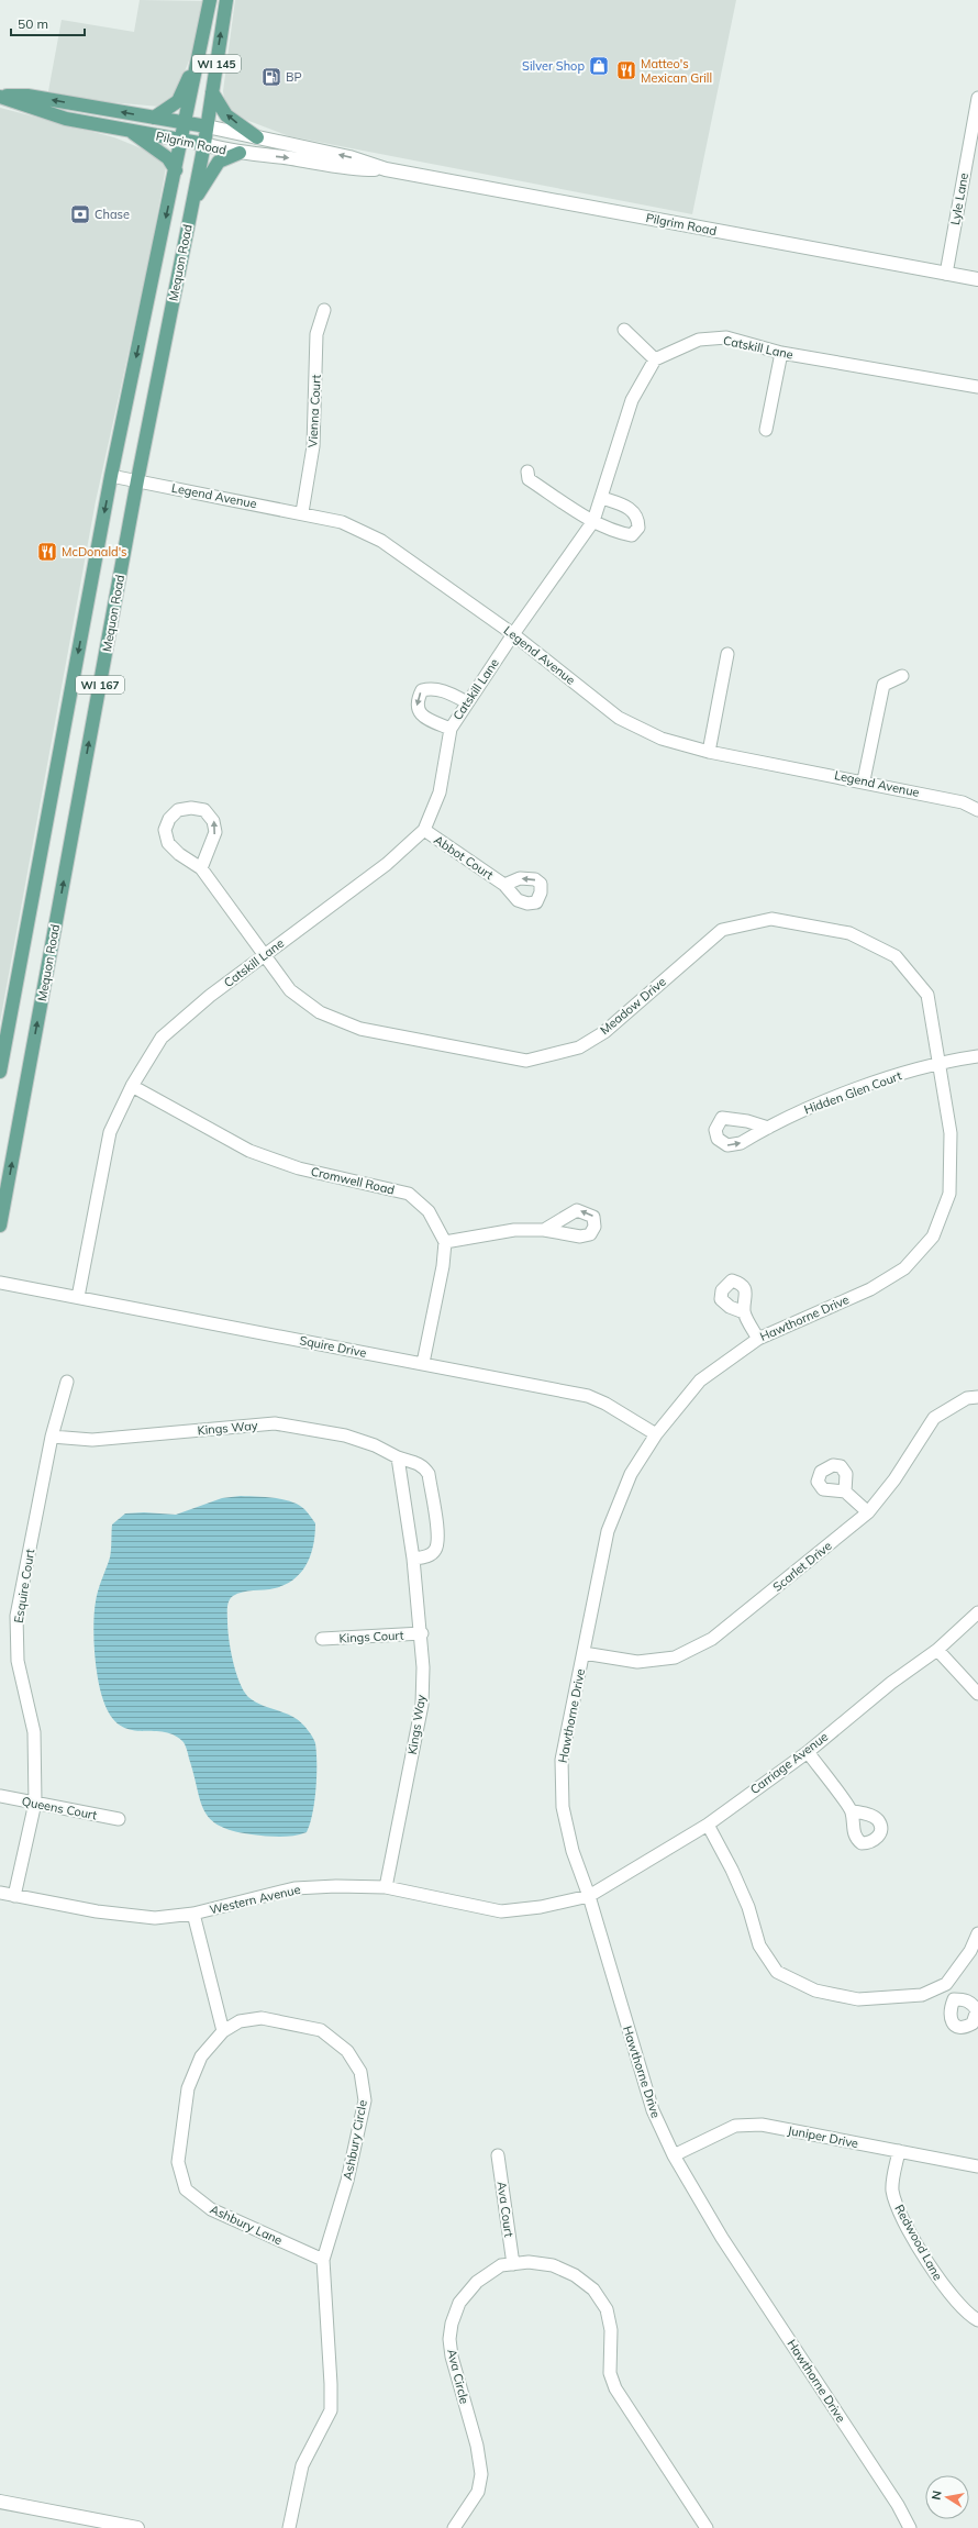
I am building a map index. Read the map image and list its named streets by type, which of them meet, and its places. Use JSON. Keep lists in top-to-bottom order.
{
  "streets": {
    "main road": [
      "WI 145",
      "Pilgrim Road",
      "Mequon Road",
      "WI 167"
    ],
    "street": [
      "Lyle Lane",
      "Catskill Lane",
      "Vienna Court",
      "Legend Avenue",
      "Abbot Court",
      "Meadow Drive",
      "Hidden Glen Court",
      "Cromwell Road",
      "Hawthorne Drive",
      "Squire Drive",
      "Kings Way",
      "Scarlet Drive",
      "Esquire Court",
      "Kings Court",
      "Carriage Avenue",
      "Queens Court",
      "Western Avenue",
      "Juniper Drive",
      "Ashbury Circle",
      "Ava Court",
      "Ashbury Lane",
      "Redwood Lane",
      "Ava Circle"
    ]
  },
  "crossings": [
    ["WI 145", "Pilgrim Road"],
    ["WI 145", "Mequon Road"],
    ["Pilgrim Road", "Lyle Lane"],
    ["Pilgrim Road", "Mequon Road"],
    ["Mequon Road", "Legend Avenue"],
    ["Catskill Lane", "Legend Avenue"],
    ["Catskill Lane", "Abbot Court"],
    ["Catskill Lane", "Meadow Drive"],
    ["Catskill Lane", "Cromwell Road"],
    ["Catskill Lane", "Squire Drive"],
    ["Vienna Court", "Legend Avenue"],
    ["Meadow Drive", "Hidden Glen Court"],
    ["Meadow Drive", "Hawthorne Drive"],
    ["Hidden Glen Court", "Hawthorne Drive"],
    ["Hawthorne Drive", "Squire Drive"],
    ["Hawthorne Drive", "Scarlet Drive"],
    ["Hawthorne Drive", "Carriage Avenue"],
    ["Hawthorne Drive", "Western Avenue"],
    ["Hawthorne Drive", "Juniper Drive"],
    ["Kings Way", "Esquire Court"],
    ["Kings Way", "Kings Court"],
    ["Kings Way", "Western Avenue"],
    ["Esquire Court", "Queens Court"],
    ["Esquire Court", "Western Avenue"],
    ["Carriage Avenue", "Western Avenue"],
    ["Juniper Drive", "Redwood Lane"],
    ["Ashbury Circle", "Ashbury Lane"],
    ["Ava Court", "Ava Circle"]
  ],
  "places": {
    "shop": ["Silver Shop"],
    "restaurant": ["Matteo's Mexican Grill", "McDonald's"],
    "fuel station": ["BP"],
    "bank": ["Chase"]
  },
  "scale_bar": "50 m",
  "north": "left"
}
